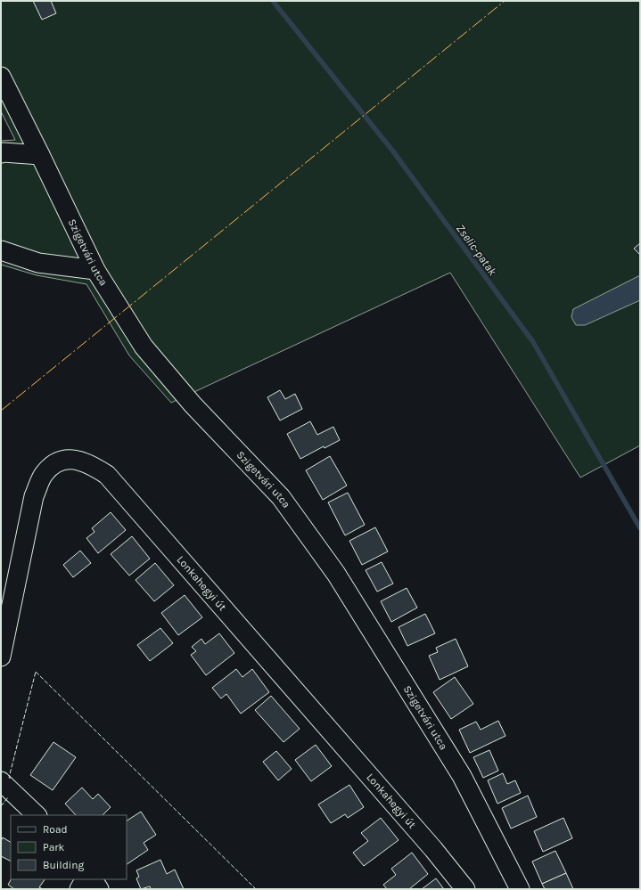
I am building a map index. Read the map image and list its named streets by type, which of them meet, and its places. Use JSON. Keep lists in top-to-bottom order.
{
  "streets": {
    "street": ["Szigetvári utca", "Lonkahegyi út"]
  },
  "water": ["Zselic-patak"],
  "legend": ["Road", "Park", "Building"]
}
